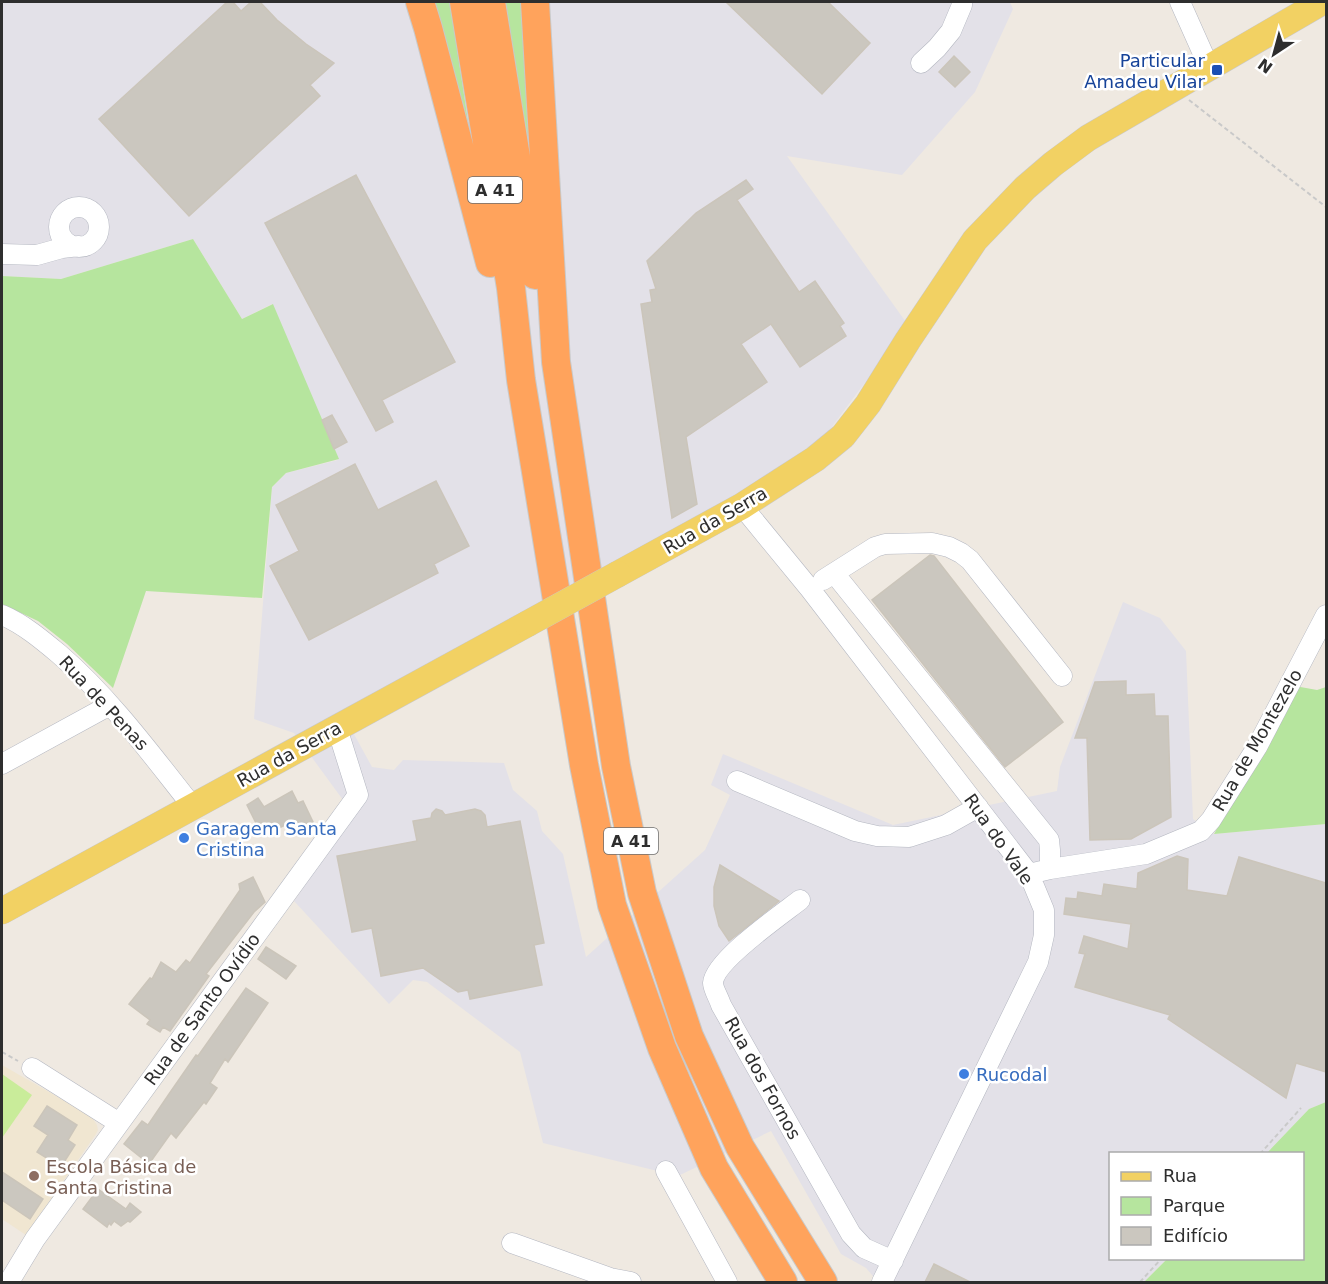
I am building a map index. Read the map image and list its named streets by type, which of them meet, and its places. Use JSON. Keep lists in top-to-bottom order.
{
  "streets": {
    "highway": ["A 41"],
    "main road": ["Rua da Serra"],
    "street": [
      "Rua de Penas",
      "Rua de Montezelo",
      "Rua do Vale",
      "Rua de Santo Ovídio",
      "Rua dos Fornos"
    ]
  },
  "crossings": [
    ["Rua da Serra", "Rua de Penas"],
    ["Rua da Serra", "Rua do Vale"],
    ["Rua da Serra", "Rua de Santo Ovídio"],
    ["Rua de Montezelo", "Rua do Vale"],
    ["Rua do Vale", "Rua dos Fornos"]
  ],
  "places": {
    "transit": ["Particular Amadeu Vilar"],
    "other": ["Garagem Santa Cristina", "Rucodal", "Escola Básica de Santa Cristina"]
  },
  "legend": ["Rua", "Parque", "Edifício"],
  "north": "bottom left"
}
